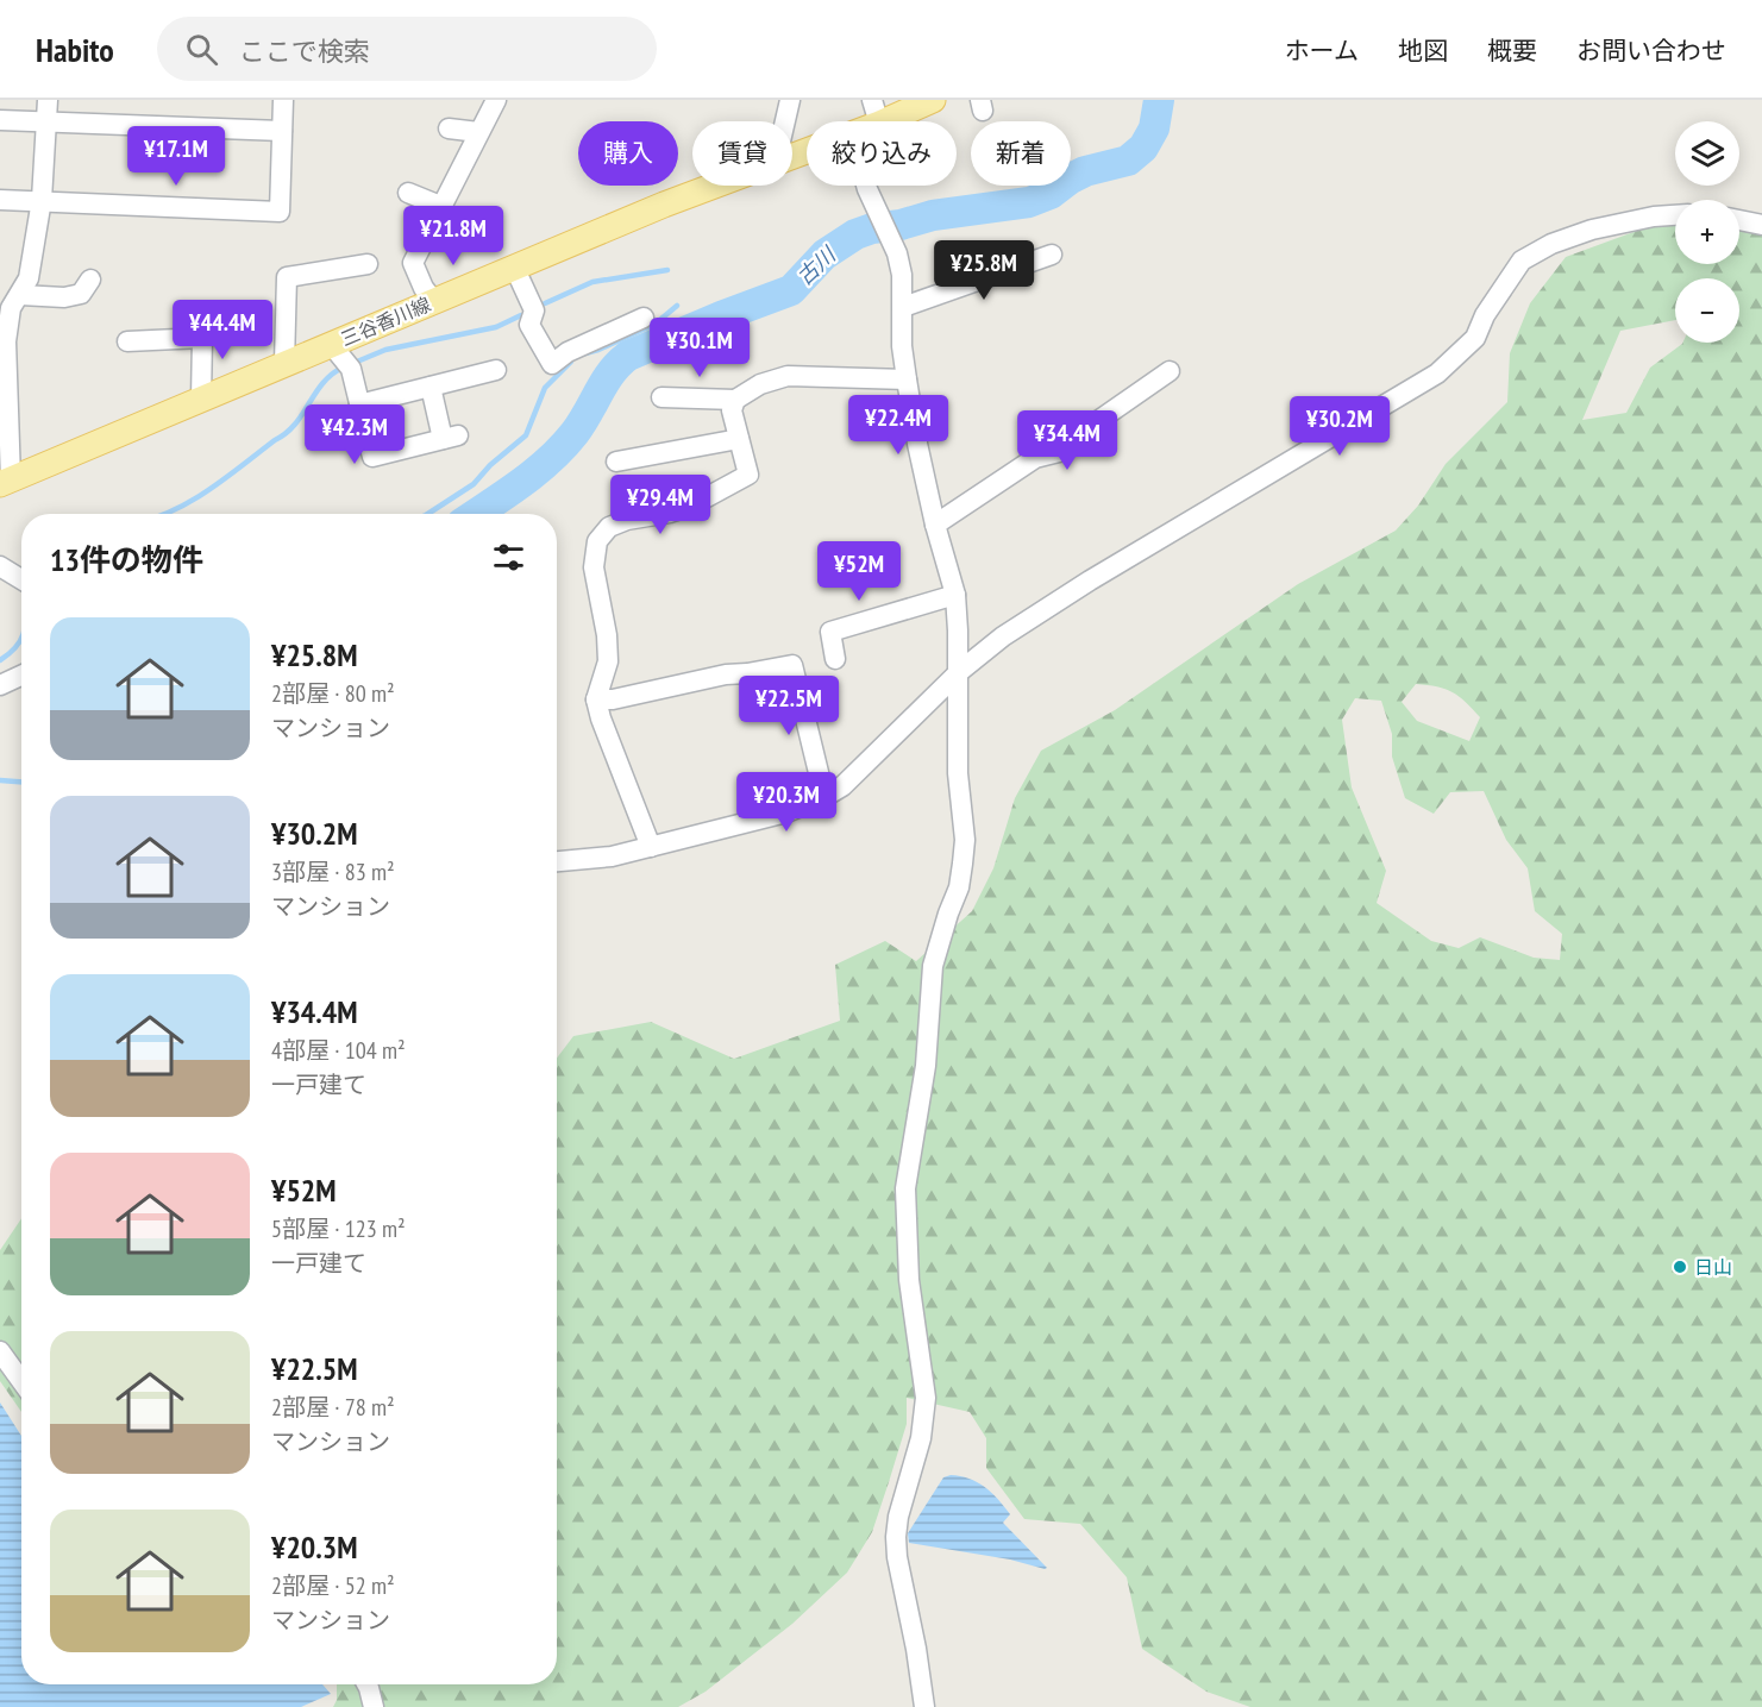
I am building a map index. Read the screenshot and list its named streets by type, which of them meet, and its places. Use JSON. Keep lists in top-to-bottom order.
{
  "streets": {
    "main road": ["三谷香川線"]
  },
  "water": ["古川"],
  "places": ["日山"],
  "page": {
    "header": "Habito",
    "search": "ここで検索",
    "nav": [
      "ホーム",
      "地図",
      "概要",
      "お問い合わせ"
    ],
    "map_buttons": ["+", "−"],
    "chip": [
      "購入",
      "賃貸",
      "絞り込み",
      "新着"
    ],
    "price": [
      "¥17.1M",
      "¥21.8M",
      "¥25.8M",
      "¥44.4M",
      "¥30.1M",
      "¥22.4M",
      "¥30.2M",
      "¥42.3M",
      "¥34.4M",
      "¥29.4M",
      "¥52M",
      "¥22.5M",
      "¥20.3M"
    ],
    "heading": "13件の物件",
    "list": [
      {
        "name": "¥25.8M",
        "note": "2部屋 · 80 m² · マンション"
      },
      {
        "name": "¥30.2M",
        "note": "3部屋 · 83 m² · マンション"
      },
      {
        "name": "¥34.4M",
        "note": "4部屋 · 104 m² · 一戸建て"
      },
      {
        "name": "¥52M",
        "note": "5部屋 · 123 m² · 一戸建て"
      },
      {
        "name": "¥22.5M",
        "note": "2部屋 · 78 m² · マンション"
      },
      {
        "name": "¥20.3M",
        "note": "2部屋 · 52 m² · マンション"
      }
    ]
  }
}
